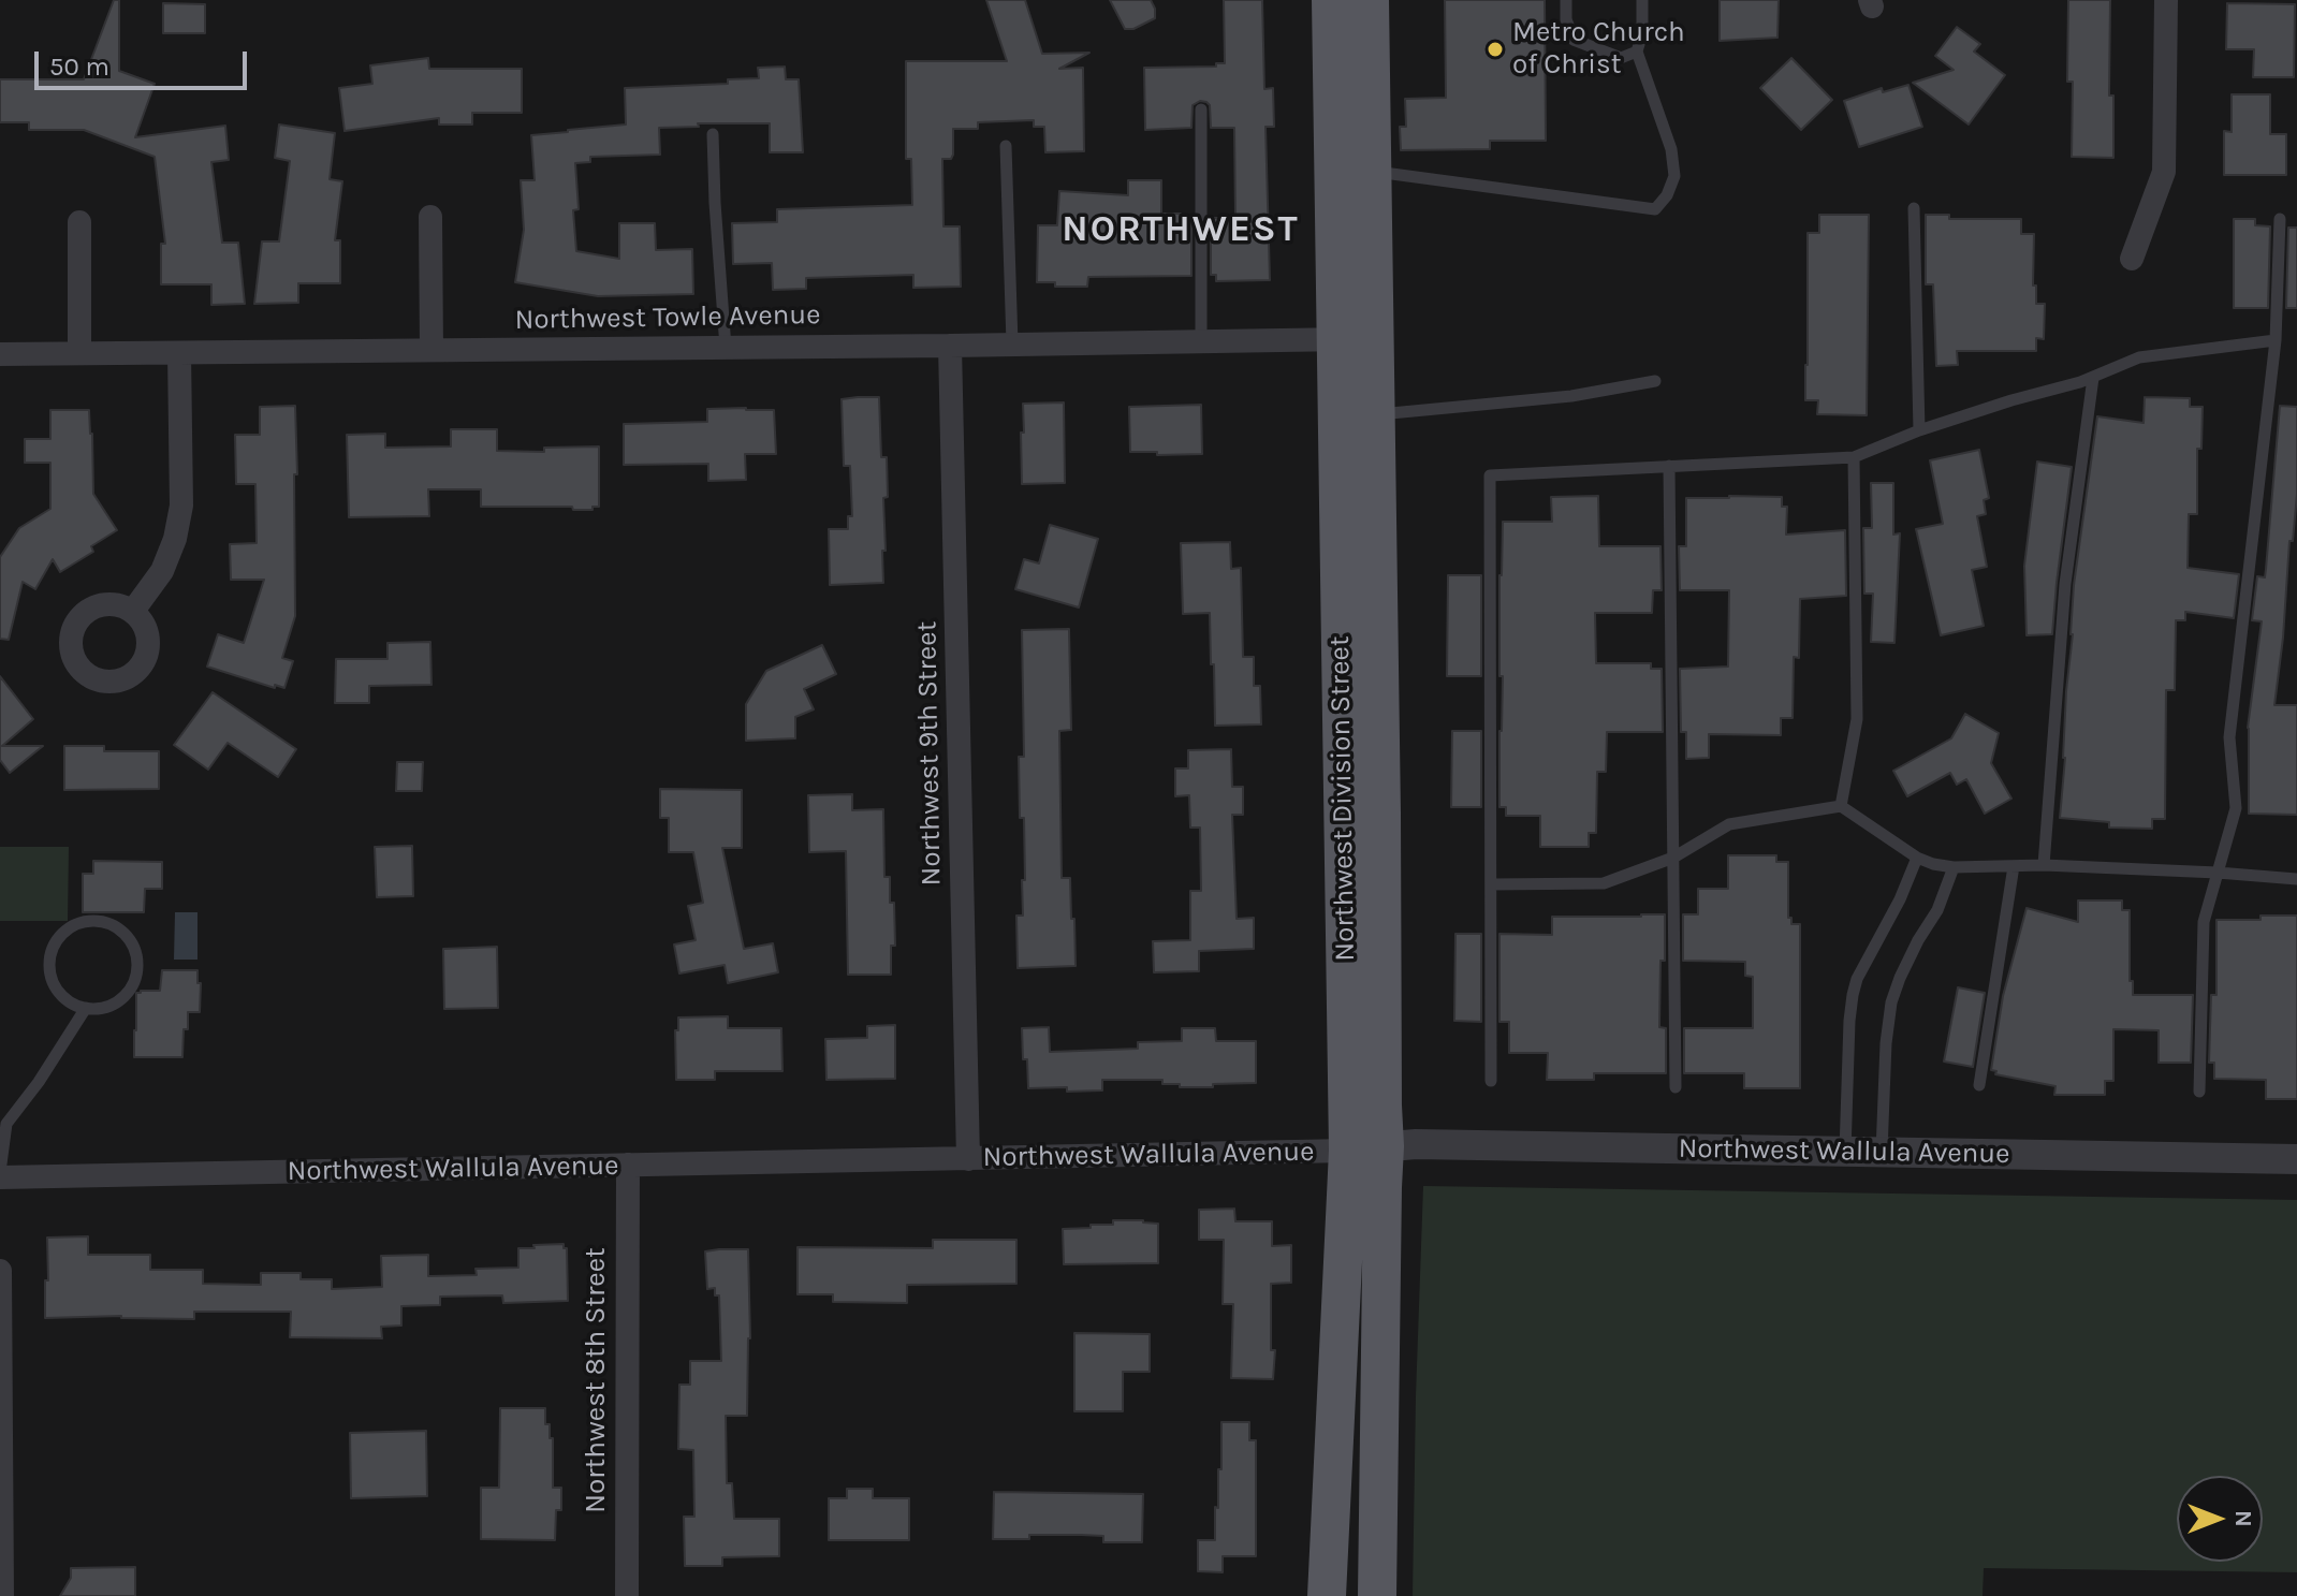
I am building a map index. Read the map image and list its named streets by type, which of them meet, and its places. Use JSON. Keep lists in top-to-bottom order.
{
  "streets": {
    "main road": ["Northwest Division Street"],
    "street": [
      "Northwest Towle Avenue",
      "Northwest 9th Street",
      "Northwest Wallula Avenue",
      "Northwest 8th Street"
    ]
  },
  "crossings": [
    ["Northwest Towle Avenue", "Northwest 9th Street"],
    ["Northwest Towle Avenue", "Northwest Division Street"],
    ["Northwest 9th Street", "Northwest Wallula Avenue"],
    ["Northwest Division Street", "Northwest Wallula Avenue"],
    ["Northwest Wallula Avenue", "Northwest 8th Street"]
  ],
  "districts": ["NORTHWEST"],
  "places": ["Metro Church of Christ"],
  "scale_bar": "50 m",
  "north": "right"
}
